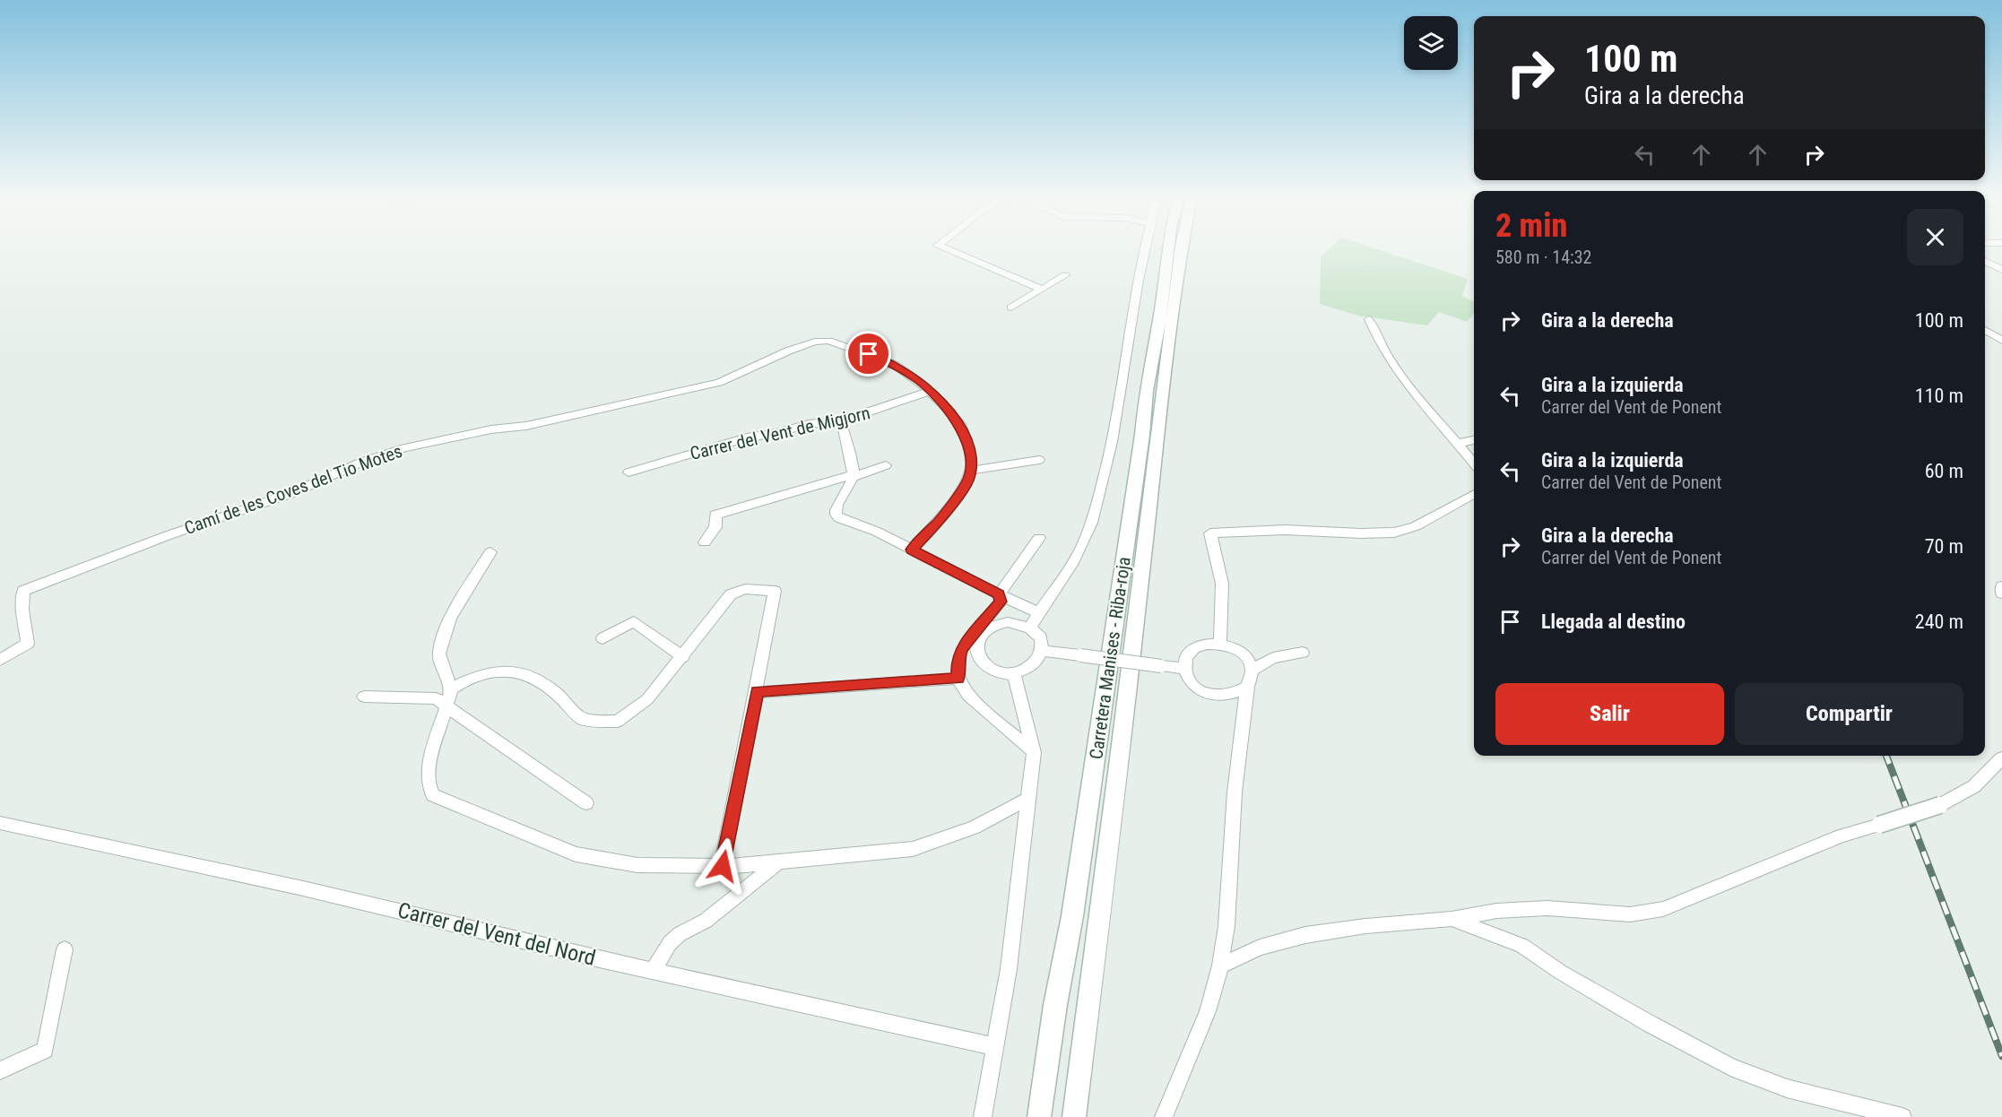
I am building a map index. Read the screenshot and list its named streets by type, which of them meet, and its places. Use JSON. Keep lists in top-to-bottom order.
{
  "streets": {
    "main road": ["Carretera Manises - Riba-roja"],
    "street": ["Carrer del Vent de Migjorn", "Camí de les Coves del Tio Motes", "Carrer del Vent del Nord"]
  },
  "crossings": [
    ["Carrer del Vent de Migjorn", "Camí de les Coves del Tio Motes"]
  ],
  "page": {
    "turn": ["100 m", "Gira a la derecha"],
    "heading": ["2 min", "580 m · 14:32"],
    "list": [
      {
        "name": "Gira a la derecha",
        "value": "100 m"
      },
      {
        "name": "Gira a la izquierda",
        "note": "Carrer del Vent de Ponent",
        "value": "110 m"
      },
      {
        "name": "Gira a la izquierda",
        "note": "Carrer del Vent de Ponent",
        "value": "60 m"
      },
      {
        "name": "Gira a la derecha",
        "note": "Carrer del Vent de Ponent",
        "value": "70 m"
      },
      {
        "name": "Llegada al destino",
        "value": "240 m"
      }
    ],
    "buttons": ["Salir", "Compartir"]
  }
}
